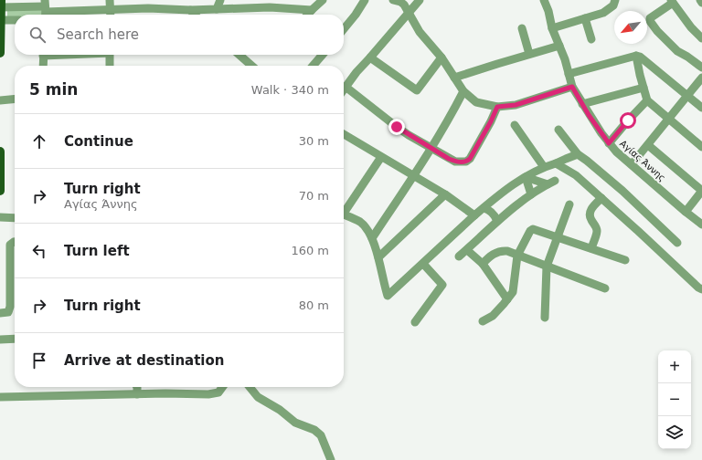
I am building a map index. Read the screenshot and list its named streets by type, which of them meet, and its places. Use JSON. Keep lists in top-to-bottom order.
{
  "streets": {
    "street": ["Αγίας Άννης"]
  },
  "north": "bottom left",
  "page": {
    "search": "Search here",
    "heading": ["5 min", "Walk · 340 m"],
    "list": [
      ["Continue", "30 m"],
      ["Turn right", "Αγίας Άννης", "70 m"],
      ["Turn left", "160 m"],
      ["Turn right", "80 m"],
      "Arrive at destination"
    ],
    "map_buttons": ["+", "−"]
  }
}
